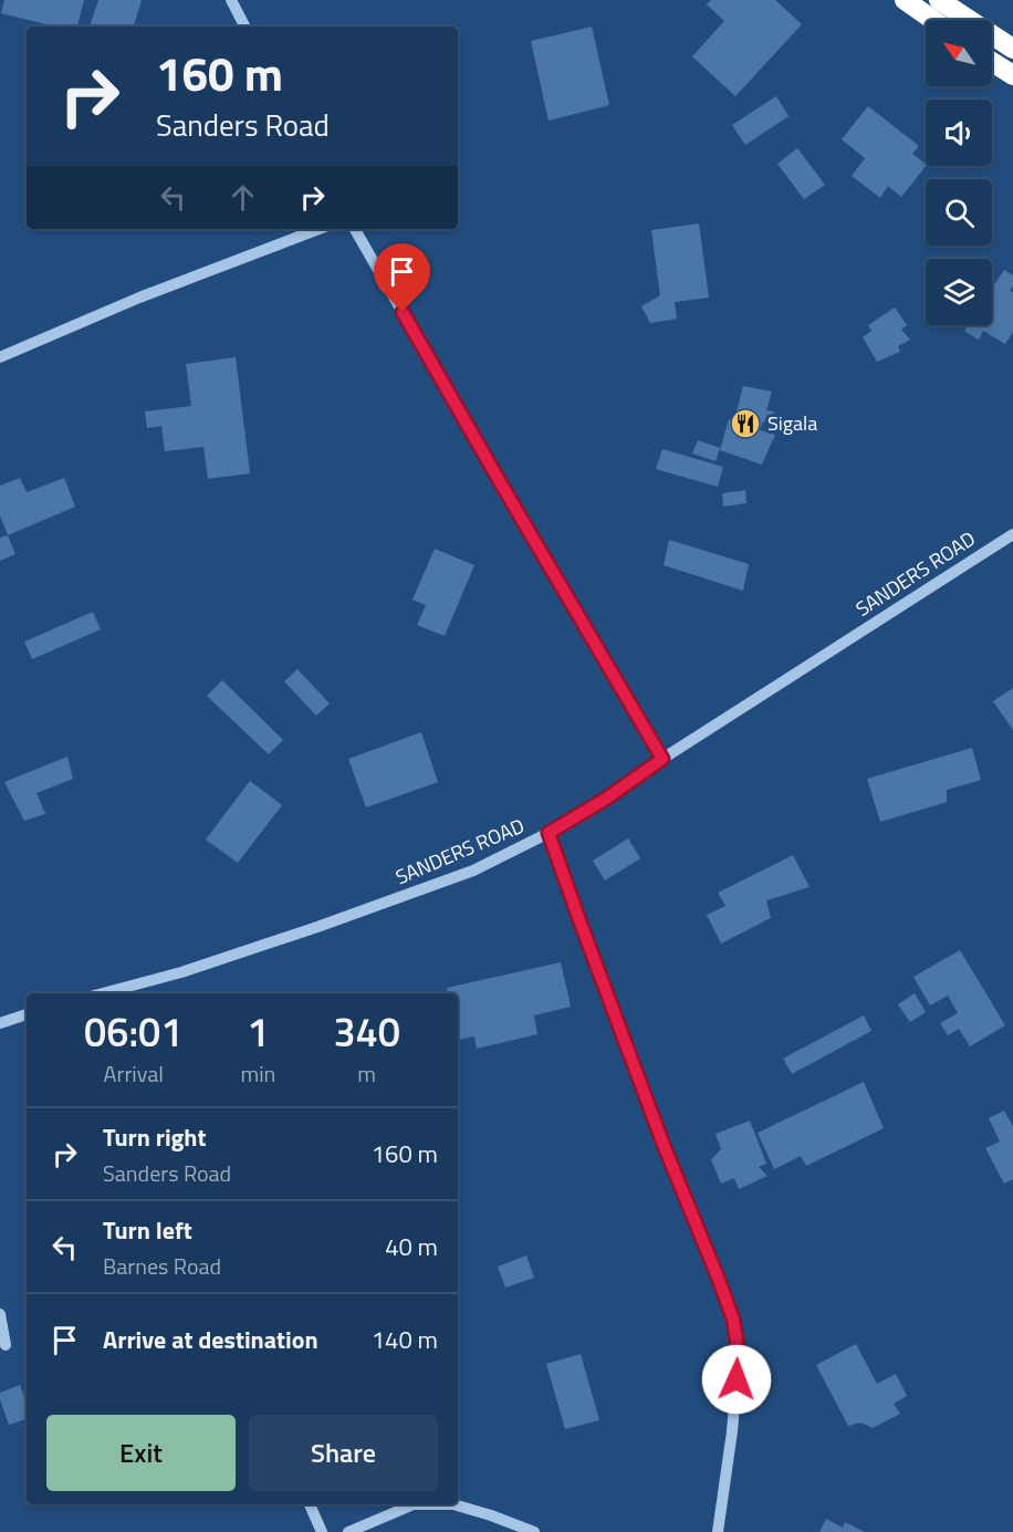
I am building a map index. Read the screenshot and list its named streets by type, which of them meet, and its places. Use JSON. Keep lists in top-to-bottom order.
{
  "streets": {
    "street": ["SANDERS ROAD"]
  },
  "places": {
    "restaurant": ["Sigala"]
  },
  "north": "top left",
  "page": {
    "turn": ["160 m", "Sanders Road"],
    "eta": [
      "06:01",
      "Arrival",
      "1",
      "min",
      "340",
      "m"
    ],
    "list": [
      {
        "name": "Turn right",
        "note": "Sanders Road",
        "value": "160 m"
      },
      {
        "name": "Turn left",
        "note": "Barnes Road",
        "value": "40 m"
      },
      {
        "name": "Arrive at destination",
        "value": "140 m"
      }
    ],
    "buttons": ["Exit", "Share"]
  }
}
